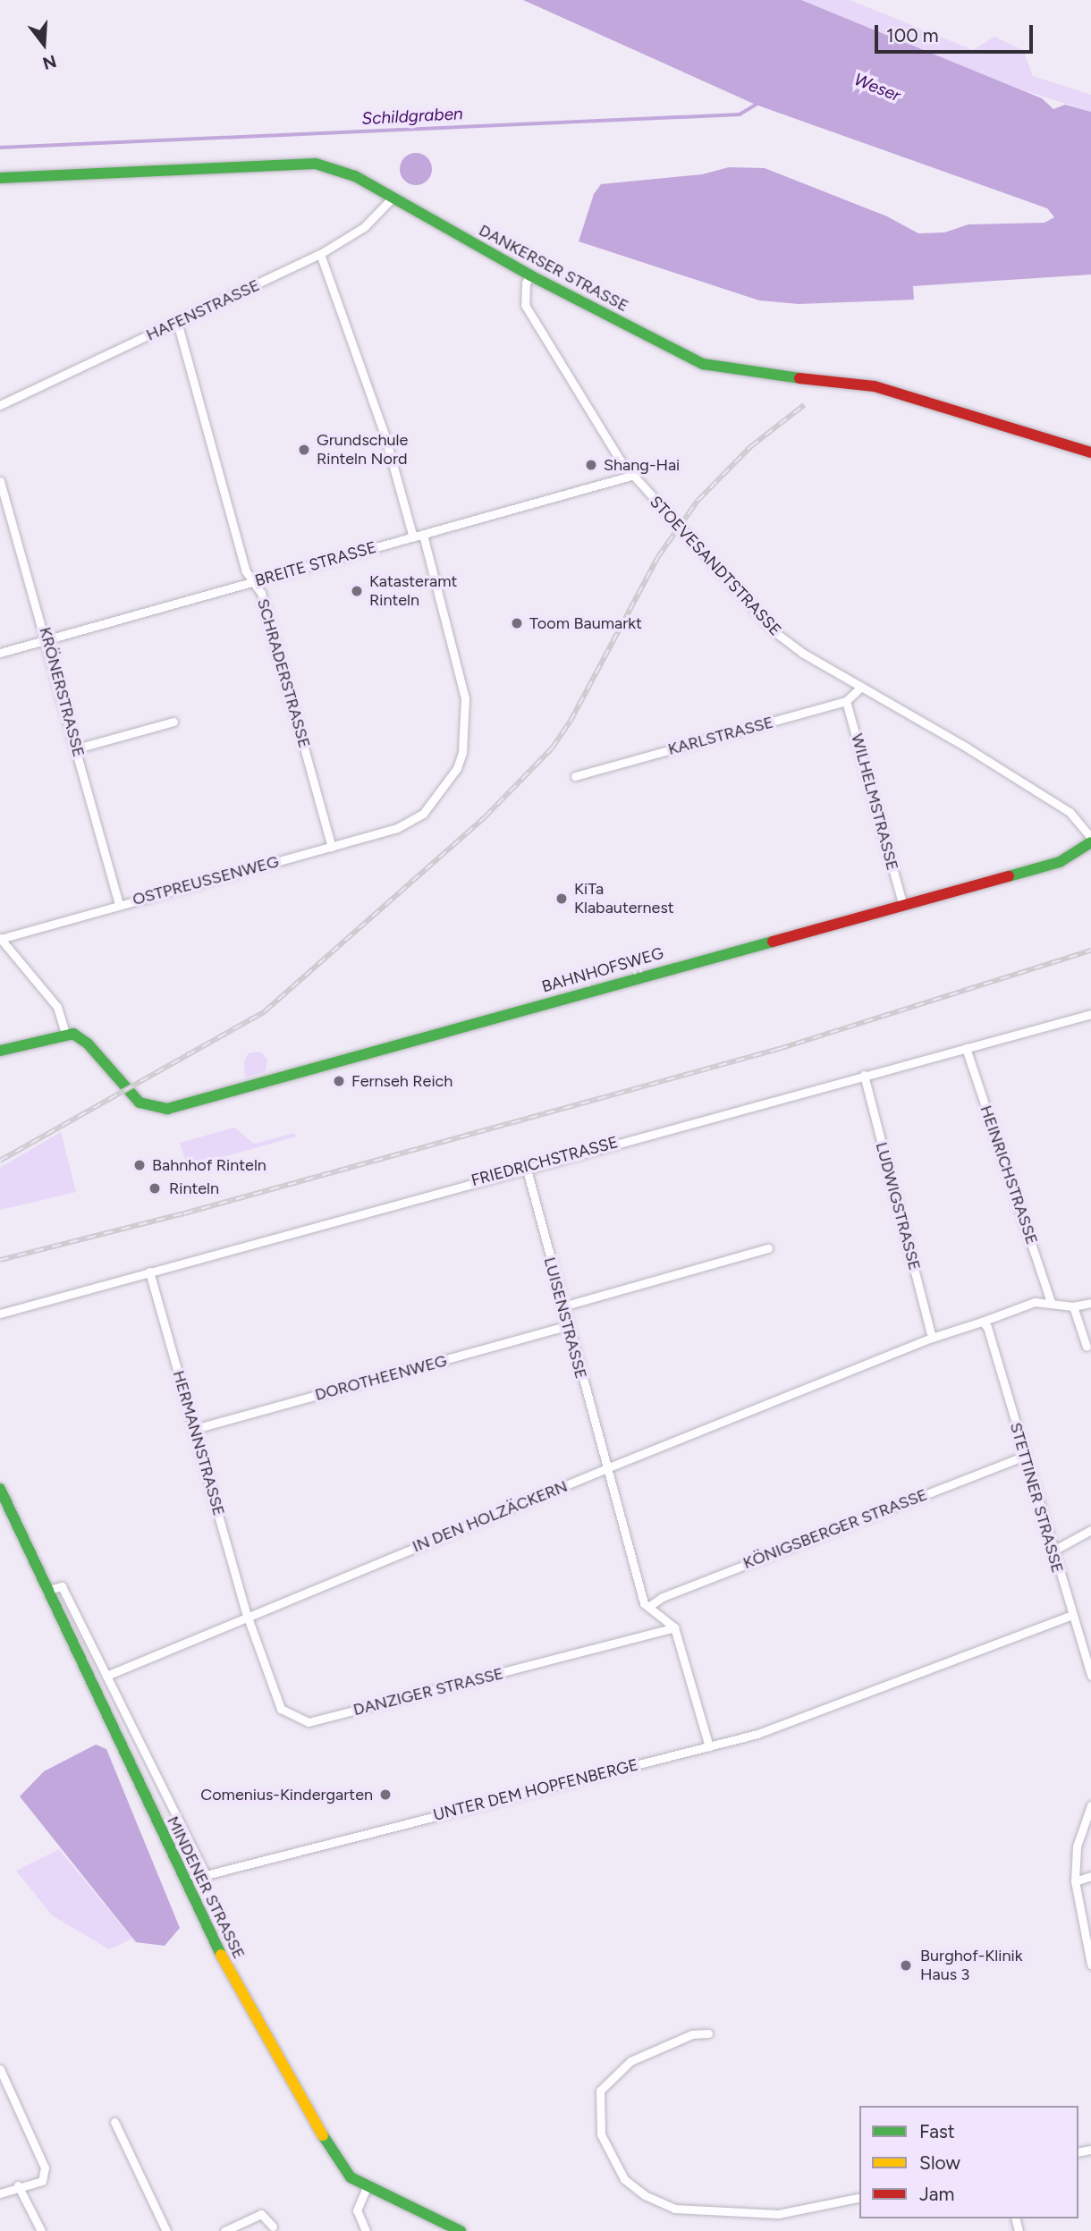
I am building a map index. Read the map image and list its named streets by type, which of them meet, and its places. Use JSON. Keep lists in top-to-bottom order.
{
  "streets": {
    "main road": ["DANKERSER STRASSE", "BAHNHOFSWEG", "MINDENER STRASSE"],
    "street": [
      "HAFENSTRASSE",
      "BREITE STRASSE",
      "STOEVESANDTSTRASSE",
      "SCHRADERSTRASSE",
      "KRÖNERSTRASSE",
      "KARLSTRASSE",
      "WILHELMSTRASSE",
      "OSTPREUSSENWEG",
      "FRIEDRICHSTRASSE",
      "HEINRICHSTRASSE",
      "LUDWIGSTRASSE",
      "LUISENSTRASSE",
      "DOROTHEENWEG",
      "HERMANNSTRASSE",
      "STETTINER STRASSE",
      "IN DEN HOLZÄCKERN",
      "KÖNIGSBERGER STRASSE",
      "DANZIGER STRASSE",
      "UNTER DEM HOPFENBERGE"
    ]
  },
  "crossings": [
    ["DANKERSER STRASSE", "HAFENSTRASSE"],
    ["DANKERSER STRASSE", "STOEVESANDTSTRASSE"],
    ["HAFENSTRASSE", "SCHRADERSTRASSE"],
    ["BREITE STRASSE", "STOEVESANDTSTRASSE"],
    ["BREITE STRASSE", "SCHRADERSTRASSE"],
    ["BREITE STRASSE", "KRÖNERSTRASSE"],
    ["BREITE STRASSE", "OSTPREUSSENWEG"],
    ["STOEVESANDTSTRASSE", "KARLSTRASSE"],
    ["STOEVESANDTSTRASSE", "BAHNHOFSWEG"],
    ["SCHRADERSTRASSE", "OSTPREUSSENWEG"],
    ["KRÖNERSTRASSE", "OSTPREUSSENWEG"],
    ["KARLSTRASSE", "WILHELMSTRASSE"],
    ["WILHELMSTRASSE", "BAHNHOFSWEG"],
    ["FRIEDRICHSTRASSE", "HEINRICHSTRASSE"],
    ["FRIEDRICHSTRASSE", "LUDWIGSTRASSE"],
    ["FRIEDRICHSTRASSE", "LUISENSTRASSE"],
    ["FRIEDRICHSTRASSE", "HERMANNSTRASSE"],
    ["HEINRICHSTRASSE", "IN DEN HOLZÄCKERN"],
    ["LUDWIGSTRASSE", "IN DEN HOLZÄCKERN"],
    ["LUISENSTRASSE", "DOROTHEENWEG"],
    ["LUISENSTRASSE", "IN DEN HOLZÄCKERN"],
    ["LUISENSTRASSE", "KÖNIGSBERGER STRASSE"],
    ["DOROTHEENWEG", "HERMANNSTRASSE"],
    ["HERMANNSTRASSE", "IN DEN HOLZÄCKERN"],
    ["HERMANNSTRASSE", "DANZIGER STRASSE"],
    ["STETTINER STRASSE", "IN DEN HOLZÄCKERN"],
    ["STETTINER STRASSE", "KÖNIGSBERGER STRASSE"],
    ["STETTINER STRASSE", "UNTER DEM HOPFENBERGE"],
    ["IN DEN HOLZÄCKERN", "DANZIGER STRASSE"],
    ["IN DEN HOLZÄCKERN", "UNTER DEM HOPFENBERGE"]
  ],
  "water": ["Weser", "Schildgraben"],
  "places": [
    "Grundschule Rinteln Nord",
    "Shang-Hai",
    "Katasteramt Rinteln",
    "Toom Baumarkt",
    "KiTa Klabauternest",
    "Fernseh Reich",
    "Bahnhof Rinteln",
    "Rinteln",
    "Comenius-Kindergarten",
    "Burghof-Klinik Haus 3"
  ],
  "legend": ["Fast", "Slow", "Jam"],
  "scale_bar": "100 m",
  "north": "bottom"
}
